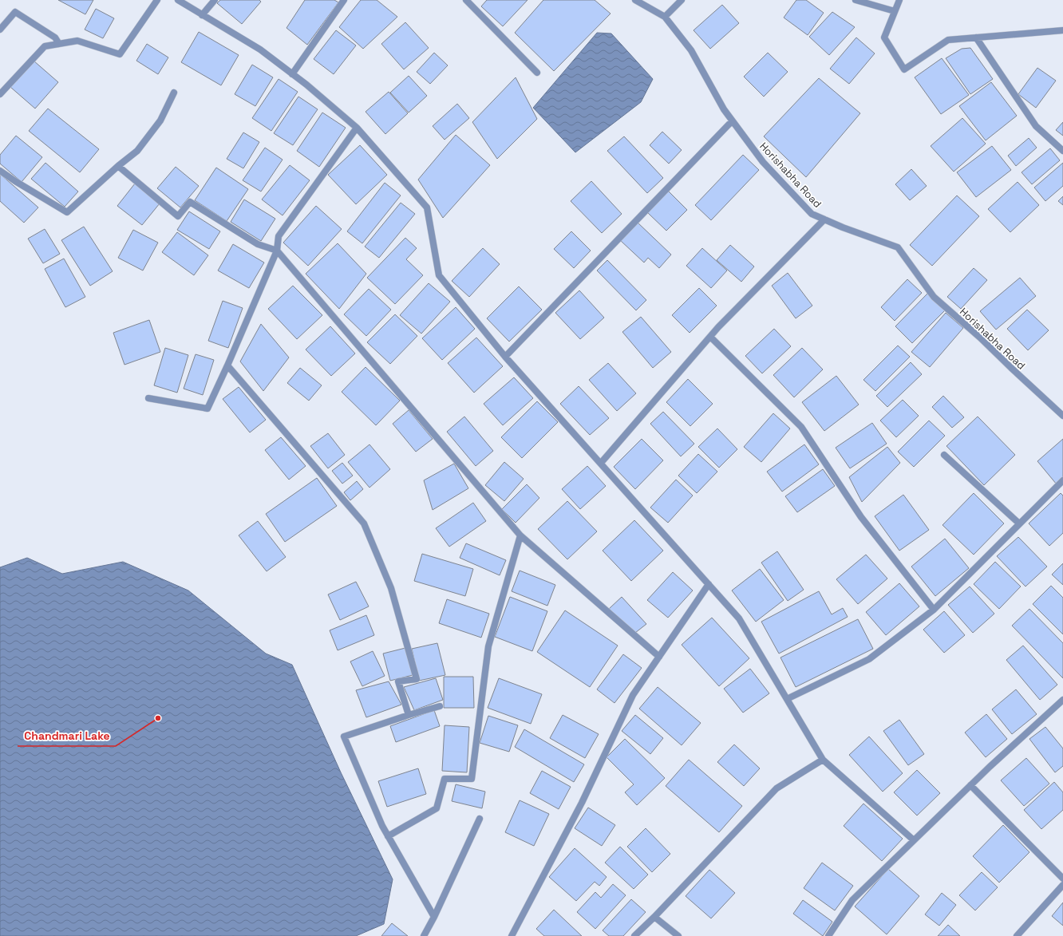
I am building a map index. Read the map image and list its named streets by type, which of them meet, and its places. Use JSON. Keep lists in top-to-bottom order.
{
  "streets": {
    "street": ["Horishabha Road"]
  },
  "places": ["Chandmari Lake"]
}
